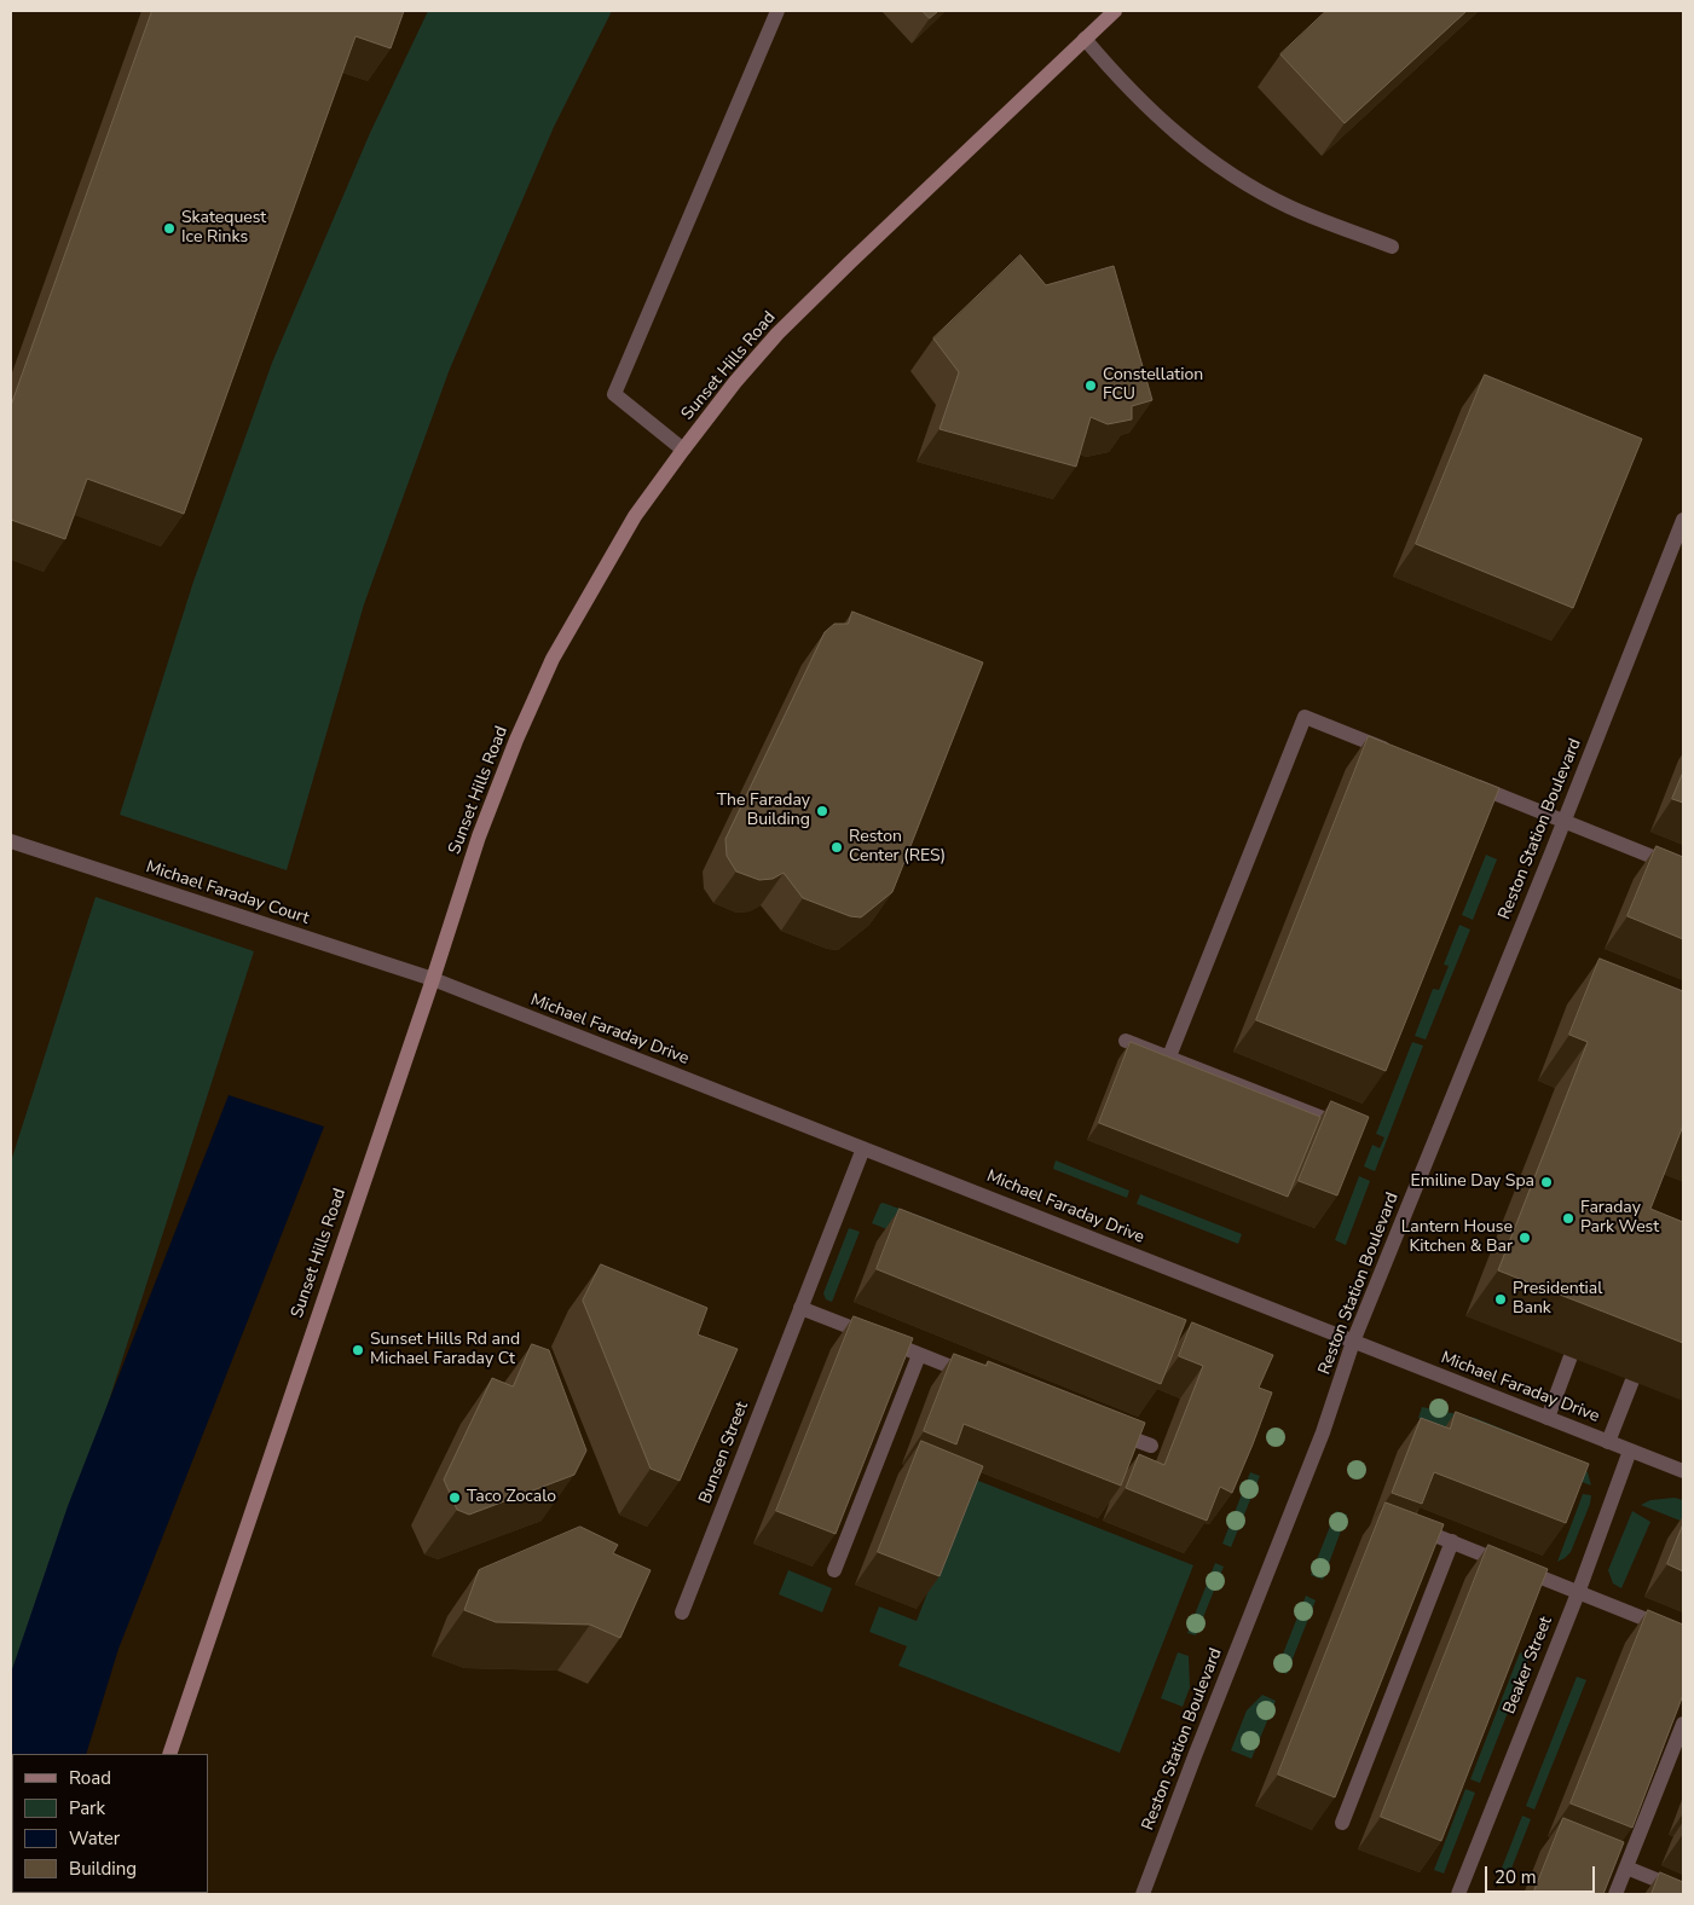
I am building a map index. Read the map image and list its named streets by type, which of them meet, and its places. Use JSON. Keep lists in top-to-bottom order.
{
  "streets": {
    "main road": ["Sunset Hills Road"],
    "street": [
      "Reston Station Boulevard",
      "Michael Faraday Court",
      "Michael Faraday Drive",
      "Bunsen Street",
      "Beaker Street"
    ]
  },
  "crossings": [
    ["Sunset Hills Road", "Michael Faraday Court"],
    ["Sunset Hills Road", "Michael Faraday Drive"],
    ["Reston Station Boulevard", "Michael Faraday Drive"],
    ["Michael Faraday Court", "Michael Faraday Drive"],
    ["Michael Faraday Drive", "Bunsen Street"],
    ["Michael Faraday Drive", "Beaker Street"]
  ],
  "places": [
    "Skatequest Ice Rinks",
    "Constellation FCU",
    "The Faraday Building",
    "Reston Center (RES)",
    "Emiline Day Spa",
    "Faraday Park West",
    "Lantern House Kitchen & Bar",
    "Presidential Bank",
    "Sunset Hills Rd and Michael Faraday Ct",
    "Taco Zocalo"
  ],
  "legend": [
    "Road",
    "Park",
    "Water",
    "Building"
  ],
  "scale_bar": "20 m"
}
